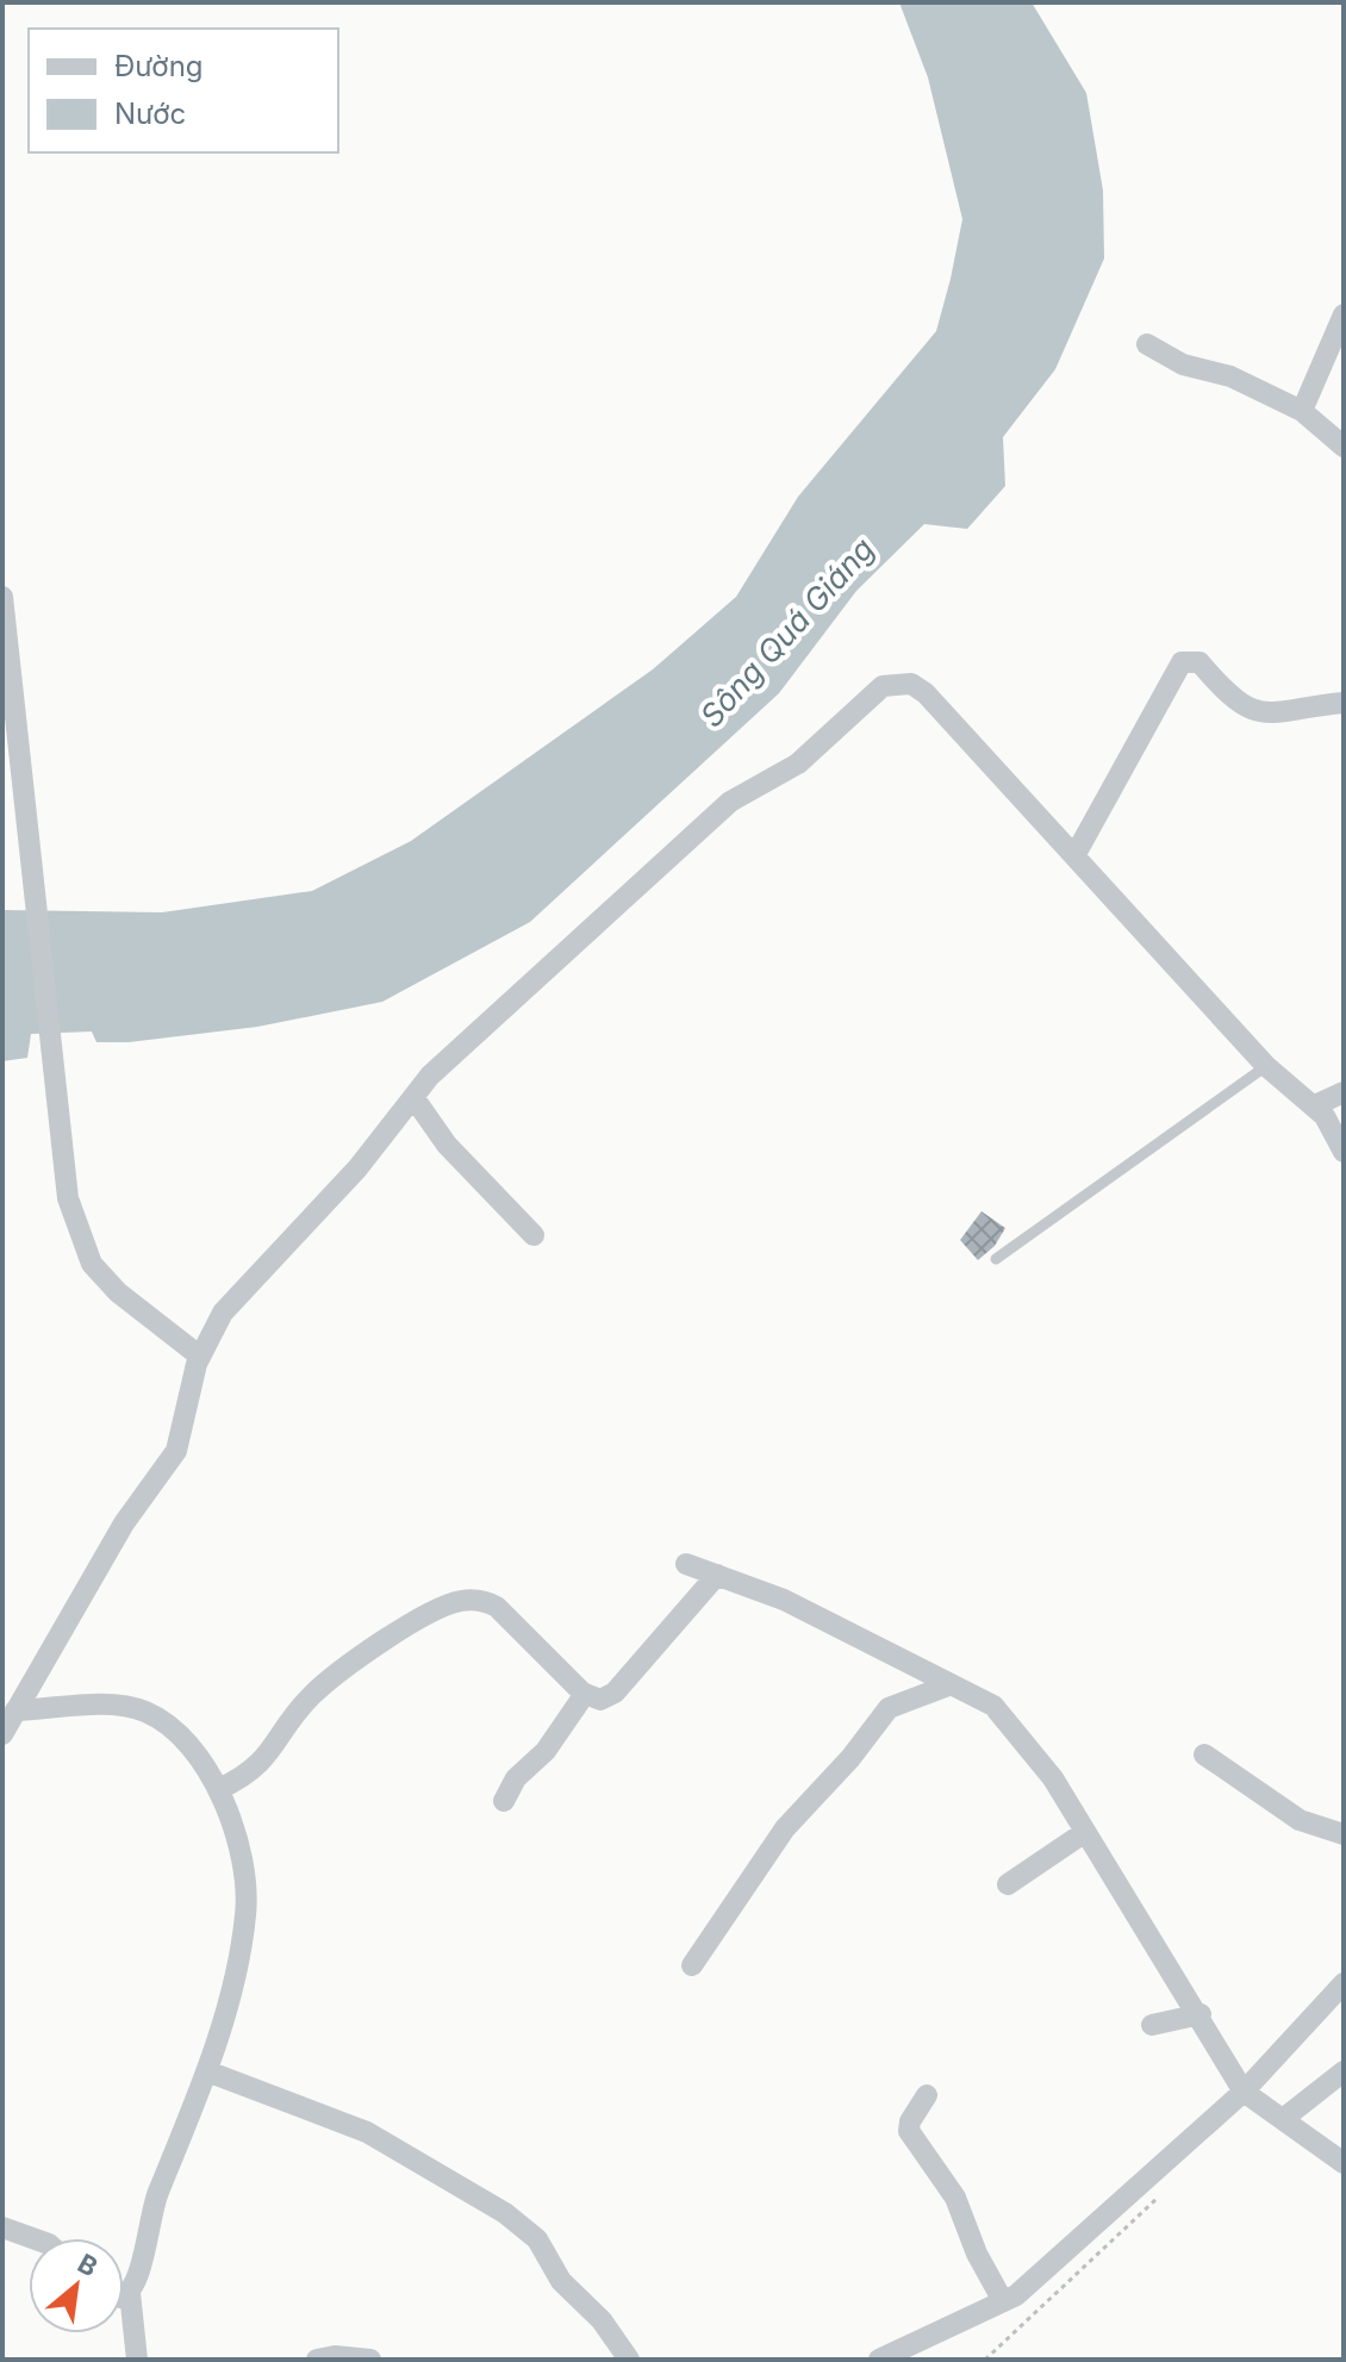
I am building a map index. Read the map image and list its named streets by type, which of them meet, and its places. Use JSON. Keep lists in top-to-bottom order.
{
  "water": ["Sông Quá Giáng"],
  "legend": ["Đường", "Nước"],
  "north": "top right"
}
